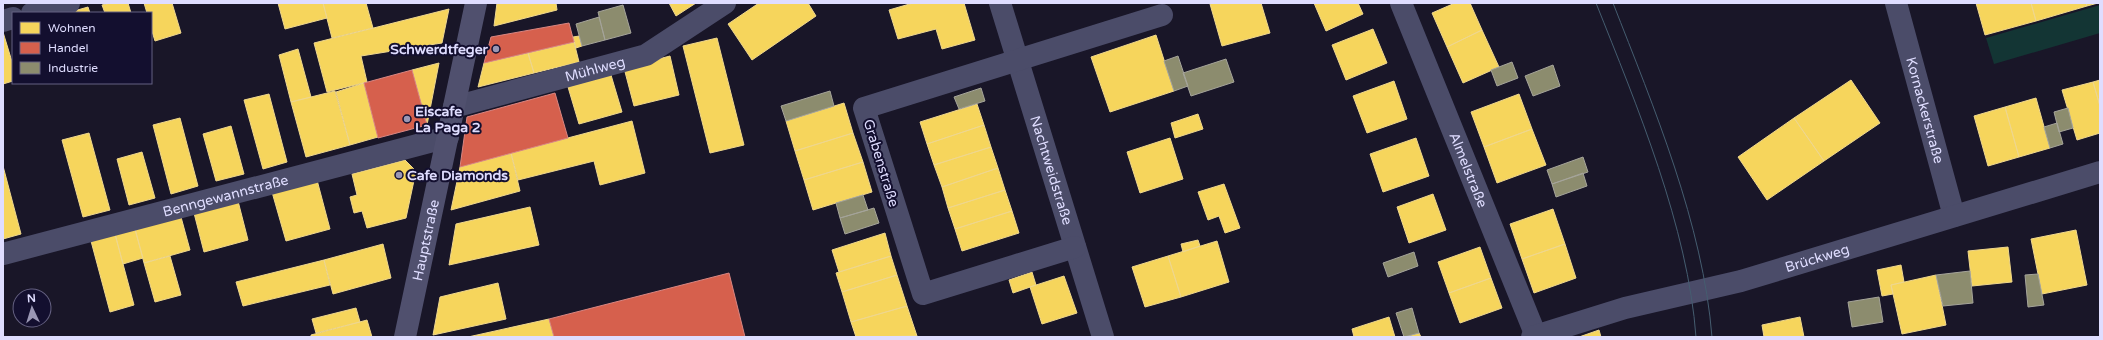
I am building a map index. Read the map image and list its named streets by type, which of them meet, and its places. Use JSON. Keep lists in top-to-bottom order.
{
  "streets": {
    "main road": ["Hauptstraße"],
    "street": [
      "Mühlweg",
      "Kornackerstraße",
      "Grabenstraße",
      "Almelstraße",
      "Nachtweidstraße",
      "Benngewannstraße",
      "Brückweg"
    ]
  },
  "crossings": [
    ["Mühlweg", "Hauptstraße"],
    ["Kornackerstraße", "Brückweg"],
    ["Grabenstraße", "Nachtweidstraße"],
    ["Almelstraße", "Brückweg"],
    ["Benngewannstraße", "Hauptstraße"]
  ],
  "places": ["Schwerdtfeger", "Eiscafe La Paga 2", "Cafe Diamonds"],
  "legend": ["Wohnen", "Handel", "Industrie"],
  "north": "top"
}
